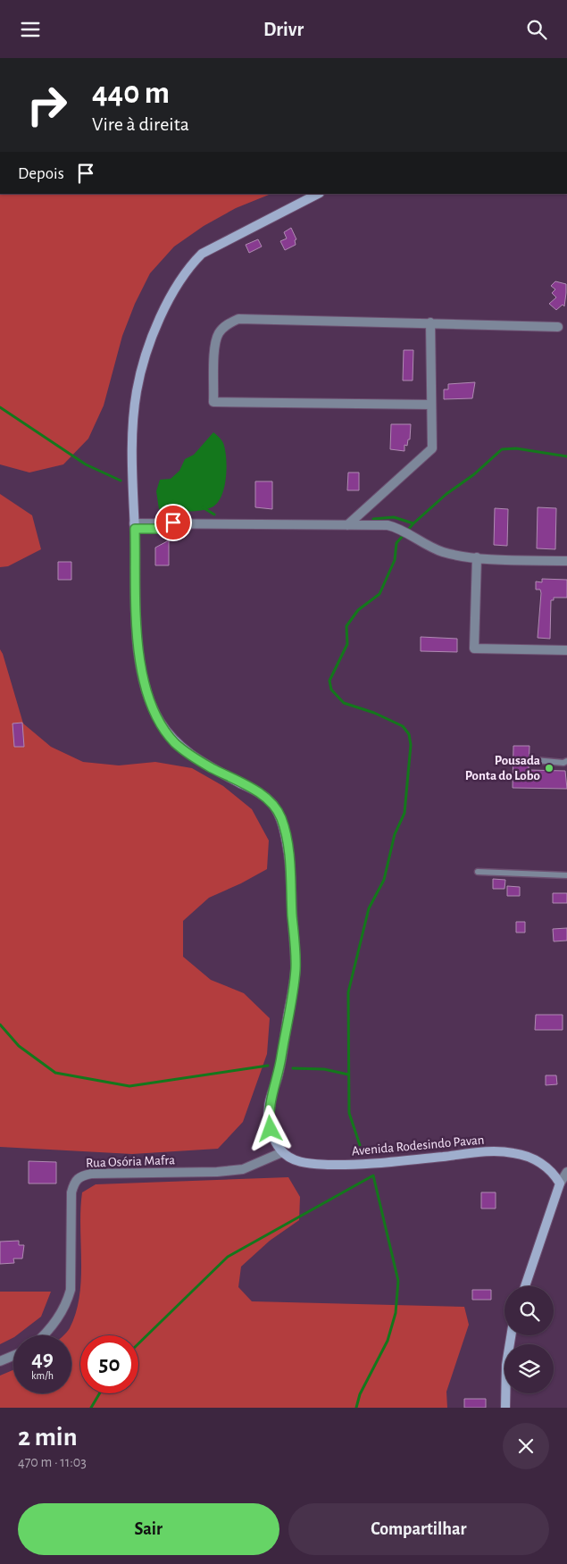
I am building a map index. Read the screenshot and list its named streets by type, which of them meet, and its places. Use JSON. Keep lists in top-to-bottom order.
{
  "streets": {
    "main road": ["Avenida Rodesindo Pavan"],
    "street": ["Rua Osória Mafra"]
  },
  "crossings": [
    ["Avenida Rodesindo Pavan", "Rua Osória Mafra"]
  ],
  "places": ["Pousada Ponta do Lobo"],
  "page": {
    "header": "Drivr",
    "turn": ["440 m", "Vire à direita"],
    "then": "Depois",
    "speed": "49 km/h",
    "limit": "50",
    "heading": ["2 min", "470 m · 11:03"],
    "buttons": ["Sair", "Compartilhar"]
  }
}
